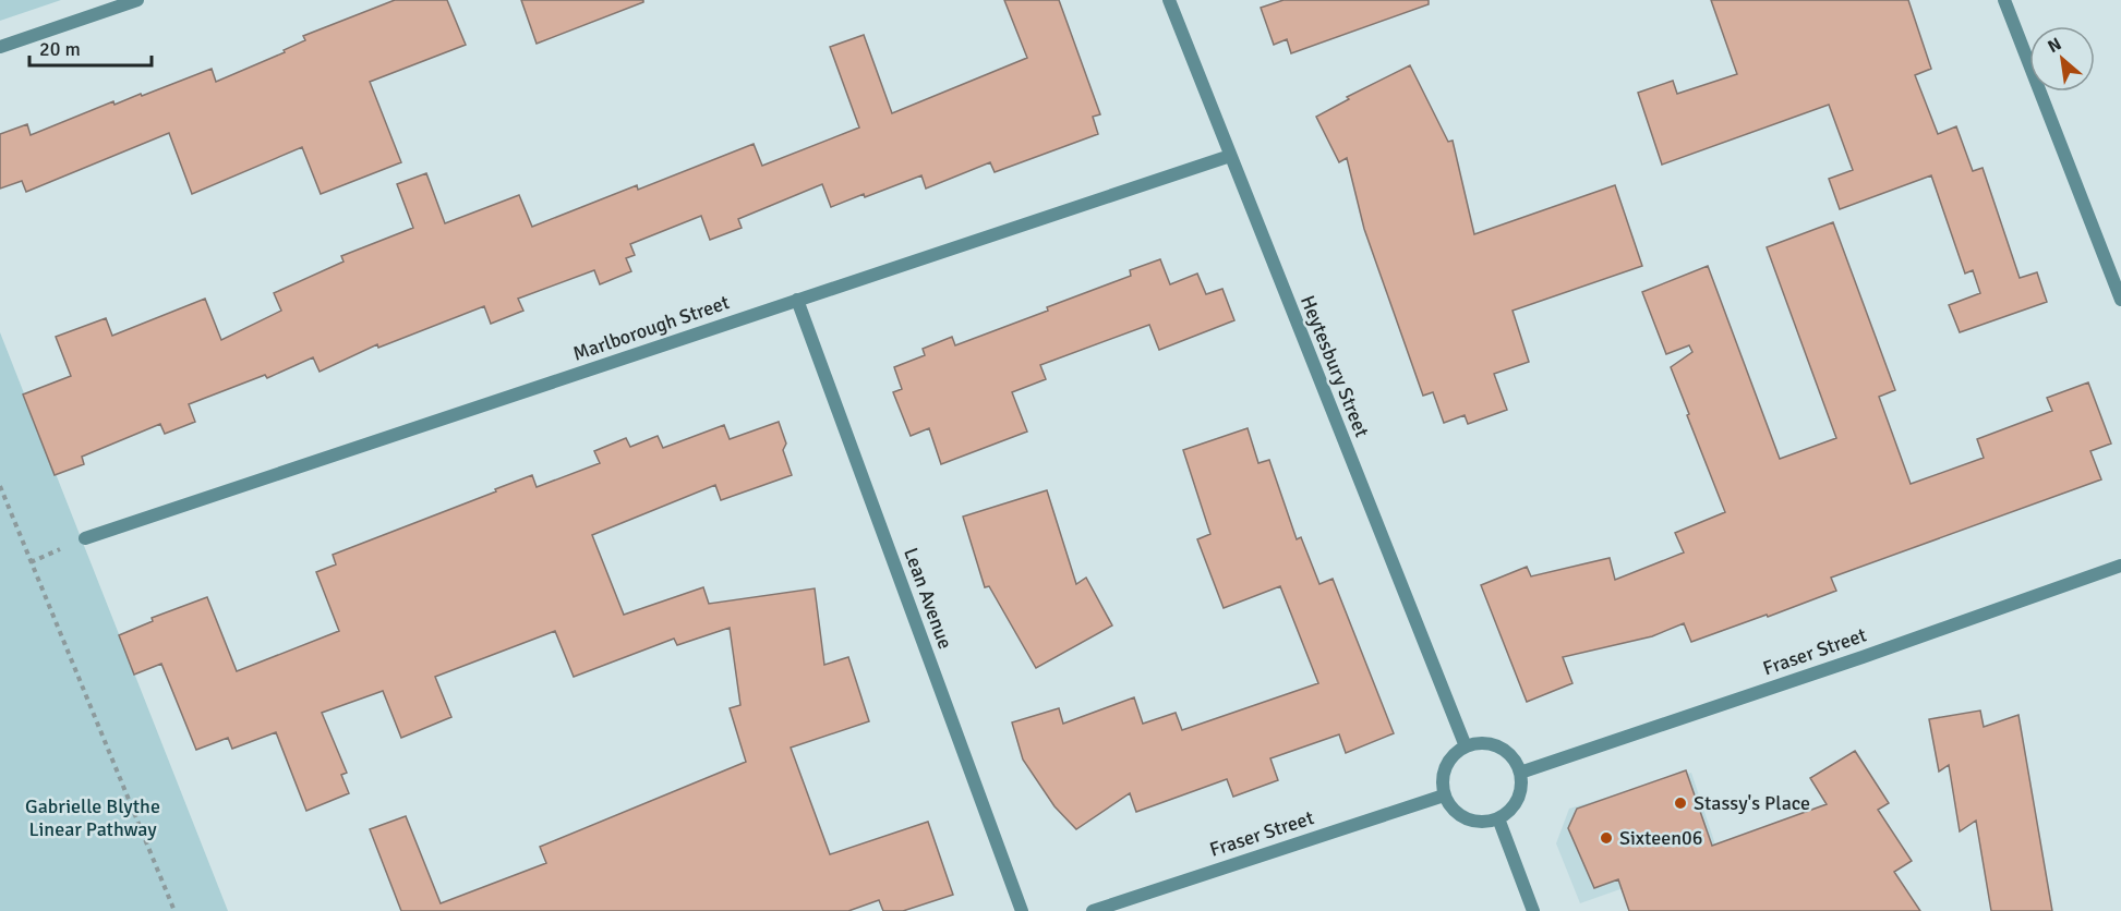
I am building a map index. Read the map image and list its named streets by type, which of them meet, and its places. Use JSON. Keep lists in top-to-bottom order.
{
  "streets": {
    "street": [
      "Marlborough Street",
      "Heytesbury Street",
      "Lean Avenue",
      "Fraser Street"
    ]
  },
  "crossings": [
    ["Marlborough Street", "Heytesbury Street"],
    ["Marlborough Street", "Lean Avenue"],
    ["Heytesbury Street", "Fraser Street"]
  ],
  "parks": ["Gabrielle Blythe Linear Pathway"],
  "places": ["Stassy's Place", "Sixteen06"],
  "scale_bar": "20 m",
  "north": "top left"
}
